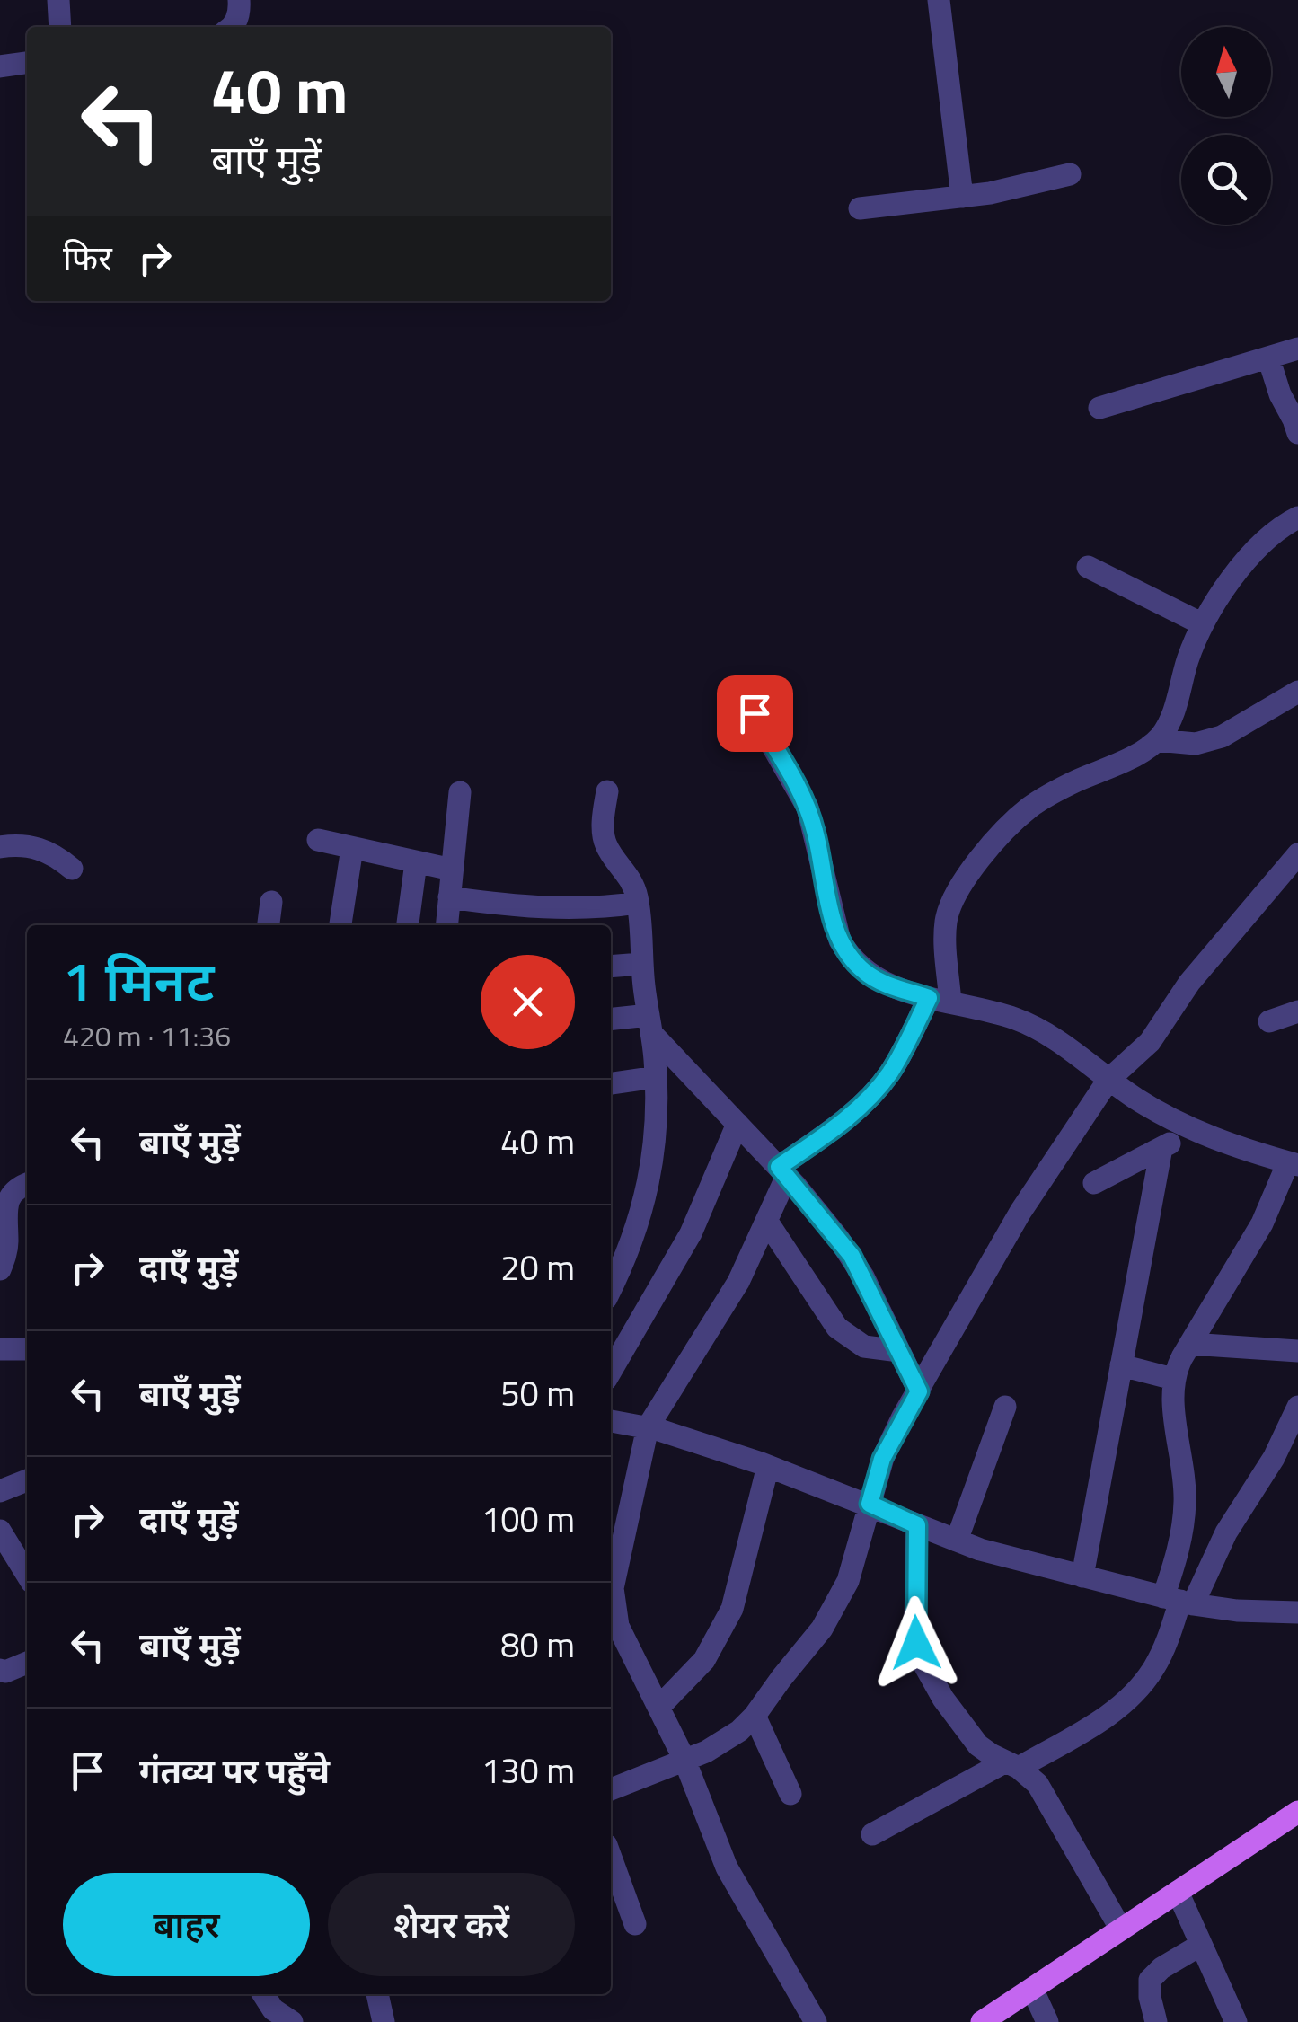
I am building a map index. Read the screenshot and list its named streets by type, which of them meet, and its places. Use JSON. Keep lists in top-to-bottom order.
{
  "north": "top",
  "page": {
    "turn": ["40 m", "बाएँ मुड़ें"],
    "then": "फिर",
    "heading": ["1 मिनट", "420 m · 11:36"],
    "list": [
      {
        "name": "बाएँ मुड़ें",
        "value": "40 m"
      },
      {
        "name": "दाएँ मुड़ें",
        "value": "20 m"
      },
      {
        "name": "बाएँ मुड़ें",
        "value": "50 m"
      },
      {
        "name": "दाएँ मुड़ें",
        "value": "100 m"
      },
      {
        "name": "बाएँ मुड़ें",
        "value": "80 m"
      },
      {
        "name": "गंतव्य पर पहुँचे",
        "value": "130 m"
      }
    ],
    "buttons": ["बाहर", "शेयर करें"]
  }
}
